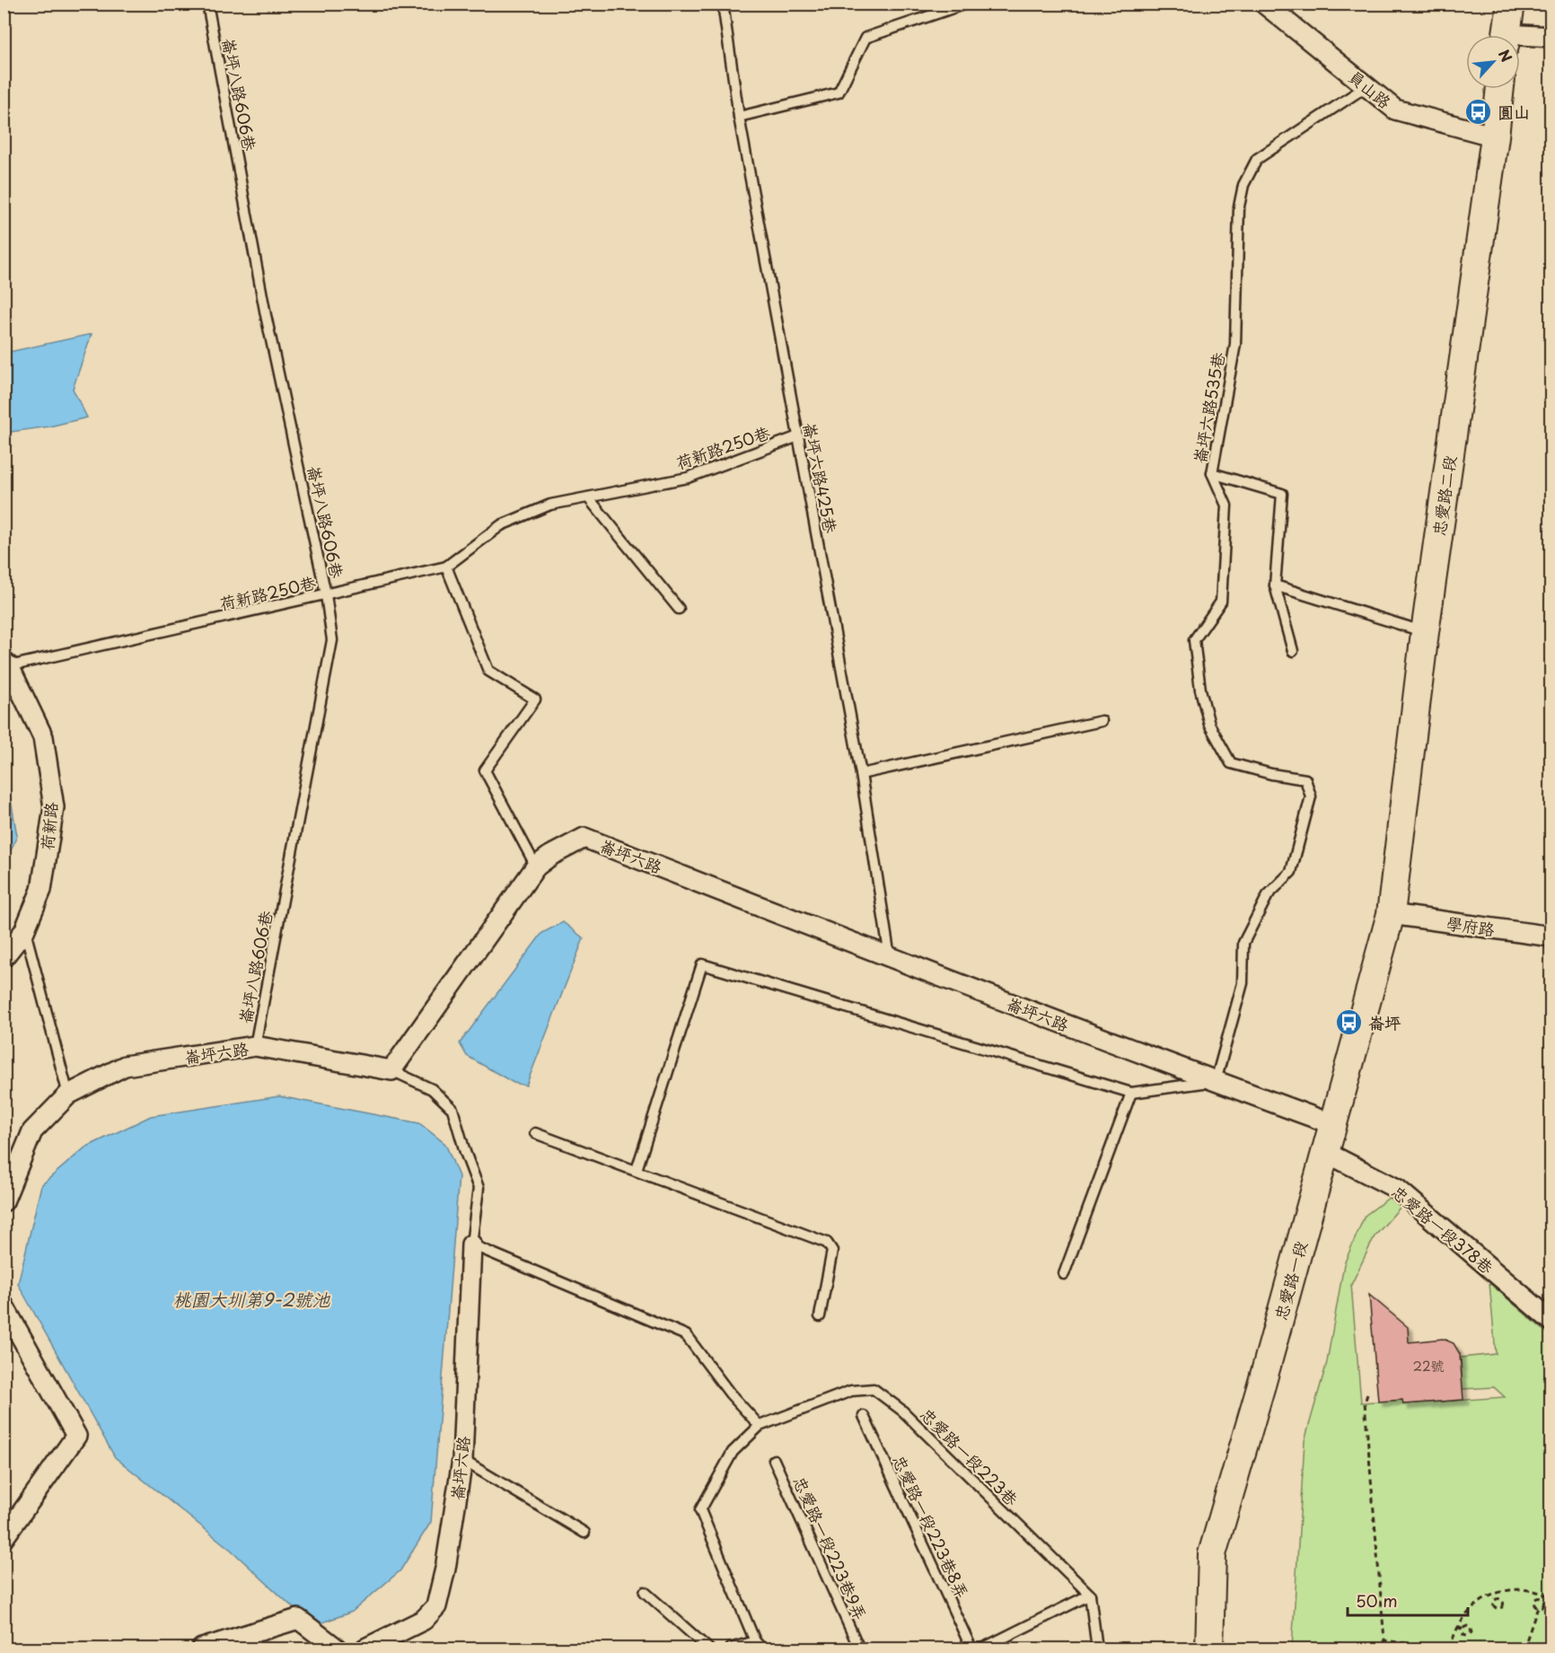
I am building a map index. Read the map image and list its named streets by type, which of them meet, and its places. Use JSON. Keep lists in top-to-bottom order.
{
  "streets": {
    "main road": ["忠愛路二段", "忠愛路一段"],
    "street": [
      "員山路",
      "荷新路",
      "崙坪六路",
      "學府路",
      "忠愛路一段378巷"
    ],
    "lane": [
      "崙坪八路606巷",
      "崙坪六路535巷",
      "荷新路250巷",
      "崙坪六路425巷",
      "忠愛路一段223巷",
      "忠愛路一段223巷8弄",
      "忠愛路一段223巷9弄"
    ]
  },
  "crossings": [
    ["員山路", "崙坪六路535巷"],
    ["員山路", "忠愛路二段"],
    ["崙坪八路606巷", "荷新路250巷"],
    ["崙坪八路606巷", "崙坪六路"],
    ["崙坪六路535巷", "崙坪六路"],
    ["荷新路250巷", "崙坪六路425巷"],
    ["荷新路250巷", "荷新路"],
    ["崙坪六路425巷", "崙坪六路"],
    ["忠愛路二段", "學府路"],
    ["忠愛路二段", "忠愛路一段"],
    ["崙坪六路", "忠愛路一段"],
    ["學府路", "忠愛路一段"],
    ["忠愛路一段378巷", "忠愛路一段"]
  ],
  "water": ["桃園大圳第9-2號池"],
  "places": {
    "bus stop": ["圓山", "崙坪"]
  },
  "house_numbers": ["22號"],
  "scale_bar": "50 m",
  "north": "top right"
}
